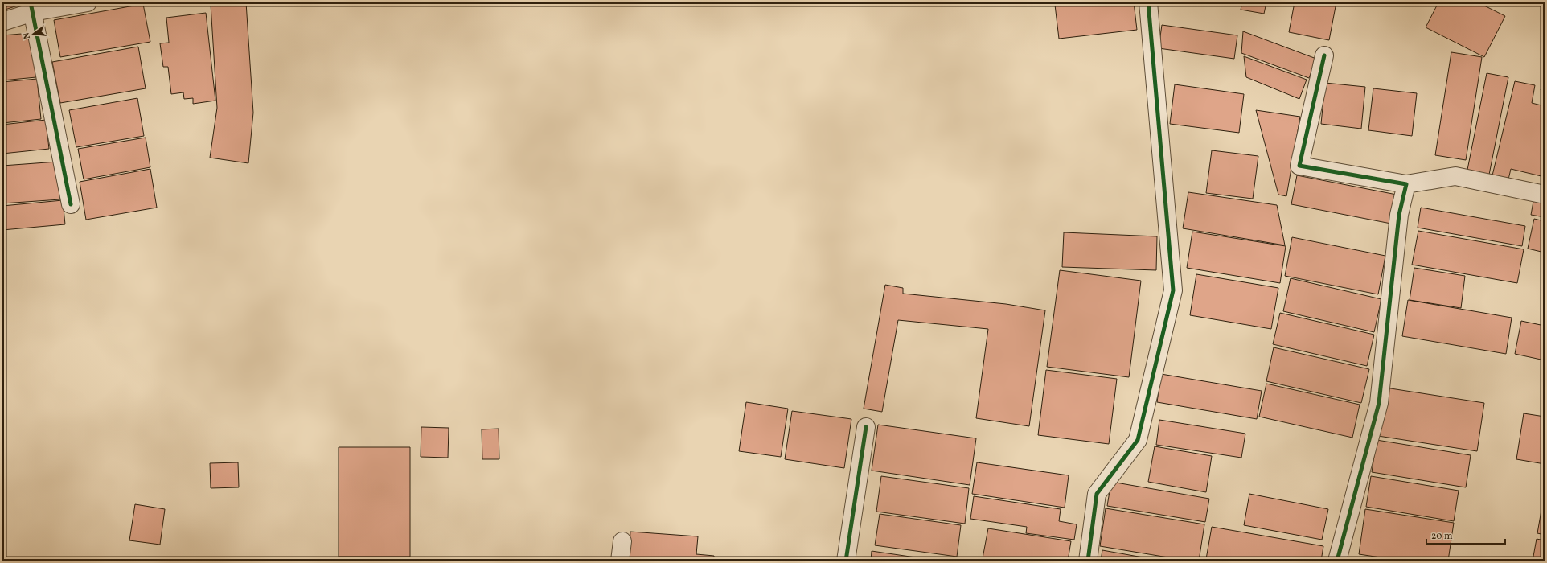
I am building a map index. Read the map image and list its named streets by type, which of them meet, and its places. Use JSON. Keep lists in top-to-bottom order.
{
  "scale_bar": "20 m",
  "north": "left"
}
